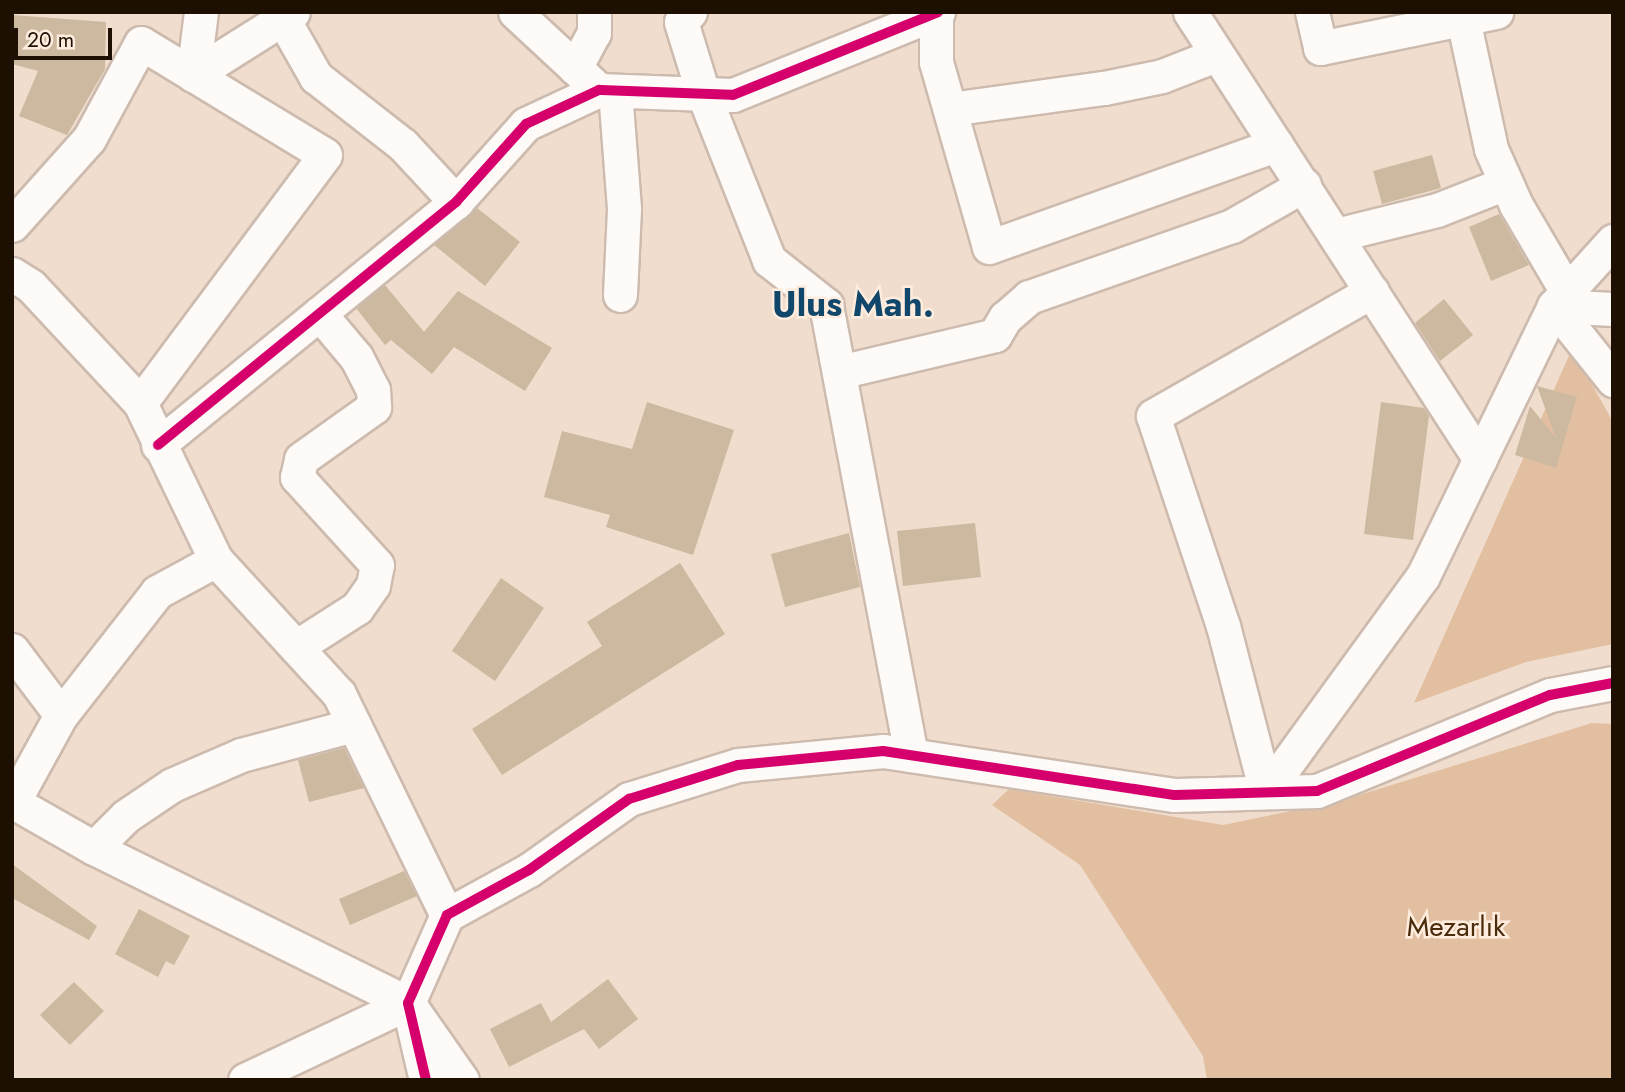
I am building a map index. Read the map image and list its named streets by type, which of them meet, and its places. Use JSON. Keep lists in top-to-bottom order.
{
  "districts": ["Ulus Mah."],
  "parks": ["Mezarlık"],
  "scale_bar": "20 m"
}
